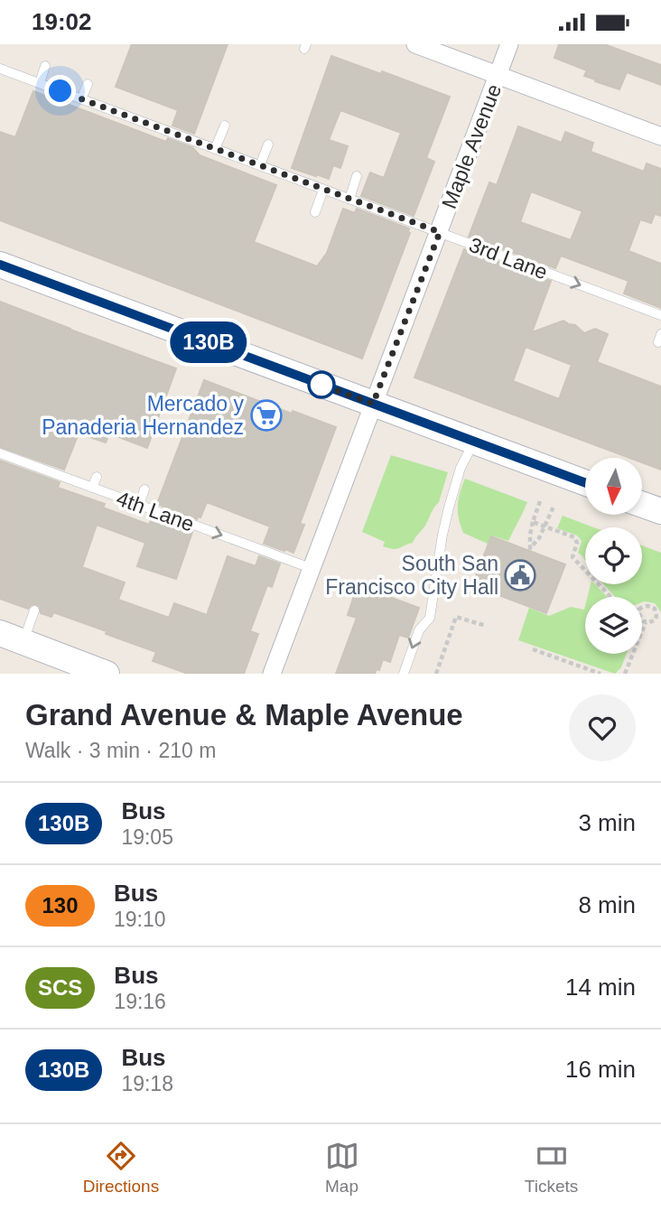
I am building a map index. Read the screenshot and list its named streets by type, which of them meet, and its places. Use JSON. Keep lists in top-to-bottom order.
{
  "streets": {
    "street": ["Maple Avenue"],
    "lane": ["3rd Lane", "4th Lane"]
  },
  "crossings": [
    ["Maple Avenue", "3rd Lane"],
    ["Maple Avenue", "4th Lane"]
  ],
  "one_way": ["4th Lane"],
  "places": {
    "supermarket": ["Mercado y Panaderia Hernandez"],
    "public building": ["South San Francisco City Hall"]
  },
  "lines": ["bus line 130B"],
  "north": "bottom",
  "page": {
    "status": "19:02",
    "on_map": "130B",
    "heading": ["Grand Avenue & Maple Avenue", "Walk · 3 min · 210 m"],
    "list": [
      {
        "mark": "130B",
        "name": "Bus",
        "note": "19:05",
        "value": "3 min"
      },
      {
        "mark": "130",
        "name": "Bus",
        "note": "19:10",
        "value": "8 min"
      },
      {
        "mark": "SCS",
        "name": "Bus",
        "note": "19:16",
        "value": "14 min"
      },
      {
        "mark": "130B",
        "name": "Bus",
        "note": "19:18",
        "value": "16 min"
      }
    ],
    "tabs": ["Directions", "Map", "Tickets"]
  }
}
